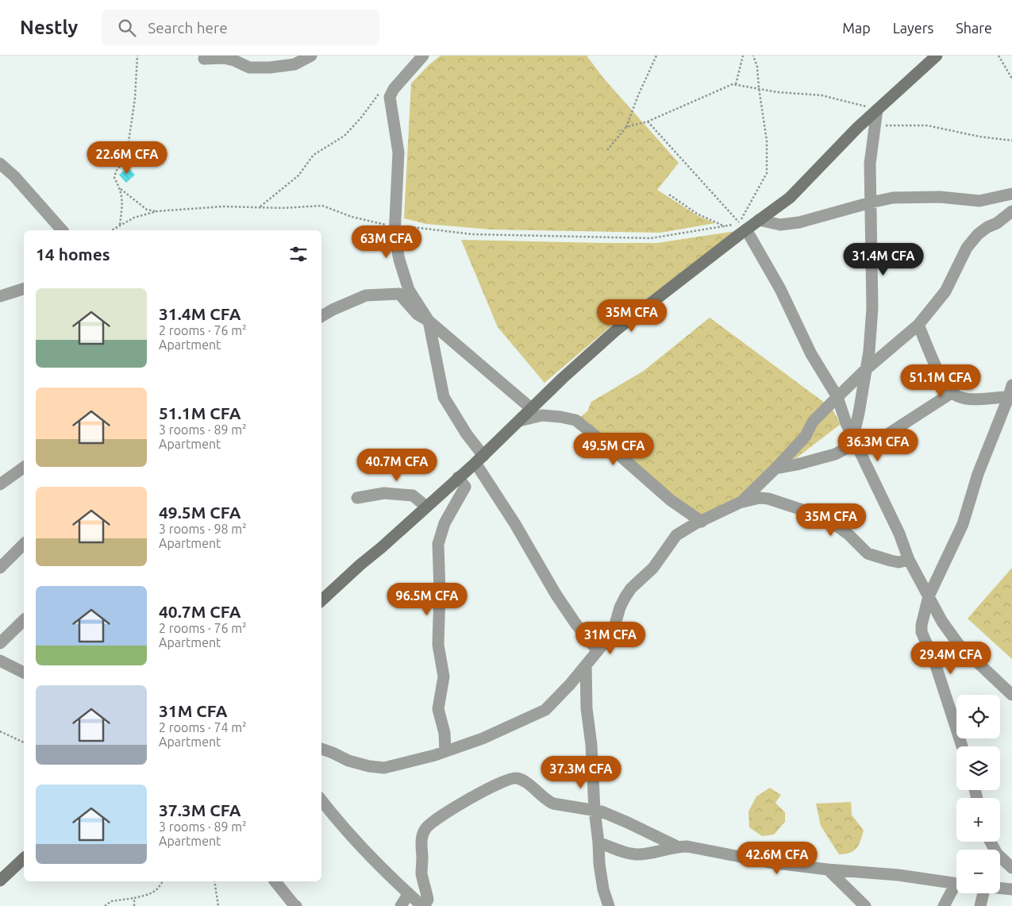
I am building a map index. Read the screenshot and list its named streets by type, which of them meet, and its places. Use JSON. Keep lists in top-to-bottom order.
{
  "page": {
    "header": "Nestly",
    "search": "Search here",
    "nav": ["Map", "Layers", "Share"],
    "price": [
      "22.6M CFA",
      "63M CFA",
      "31.4M CFA",
      "35M CFA",
      "51.1M CFA",
      "36.3M CFA",
      "49.5M CFA",
      "40.7M CFA",
      "35M CFA",
      "96.5M CFA",
      "31M CFA",
      "29.4M CFA",
      "37.3M CFA",
      "42.6M CFA"
    ],
    "heading": "14 homes",
    "list": [
      {
        "name": "31.4M CFA",
        "note": "2 rooms · 76 m² · Apartment"
      },
      {
        "name": "51.1M CFA",
        "note": "3 rooms · 89 m² · Apartment"
      },
      {
        "name": "49.5M CFA",
        "note": "3 rooms · 98 m² · Apartment"
      },
      {
        "name": "40.7M CFA",
        "note": "2 rooms · 76 m² · Apartment"
      },
      {
        "name": "31M CFA",
        "note": "2 rooms · 74 m² · Apartment"
      },
      {
        "name": "37.3M CFA",
        "note": "3 rooms · 89 m² · Apartment"
      }
    ],
    "map_buttons": ["+", "−"]
  }
}
